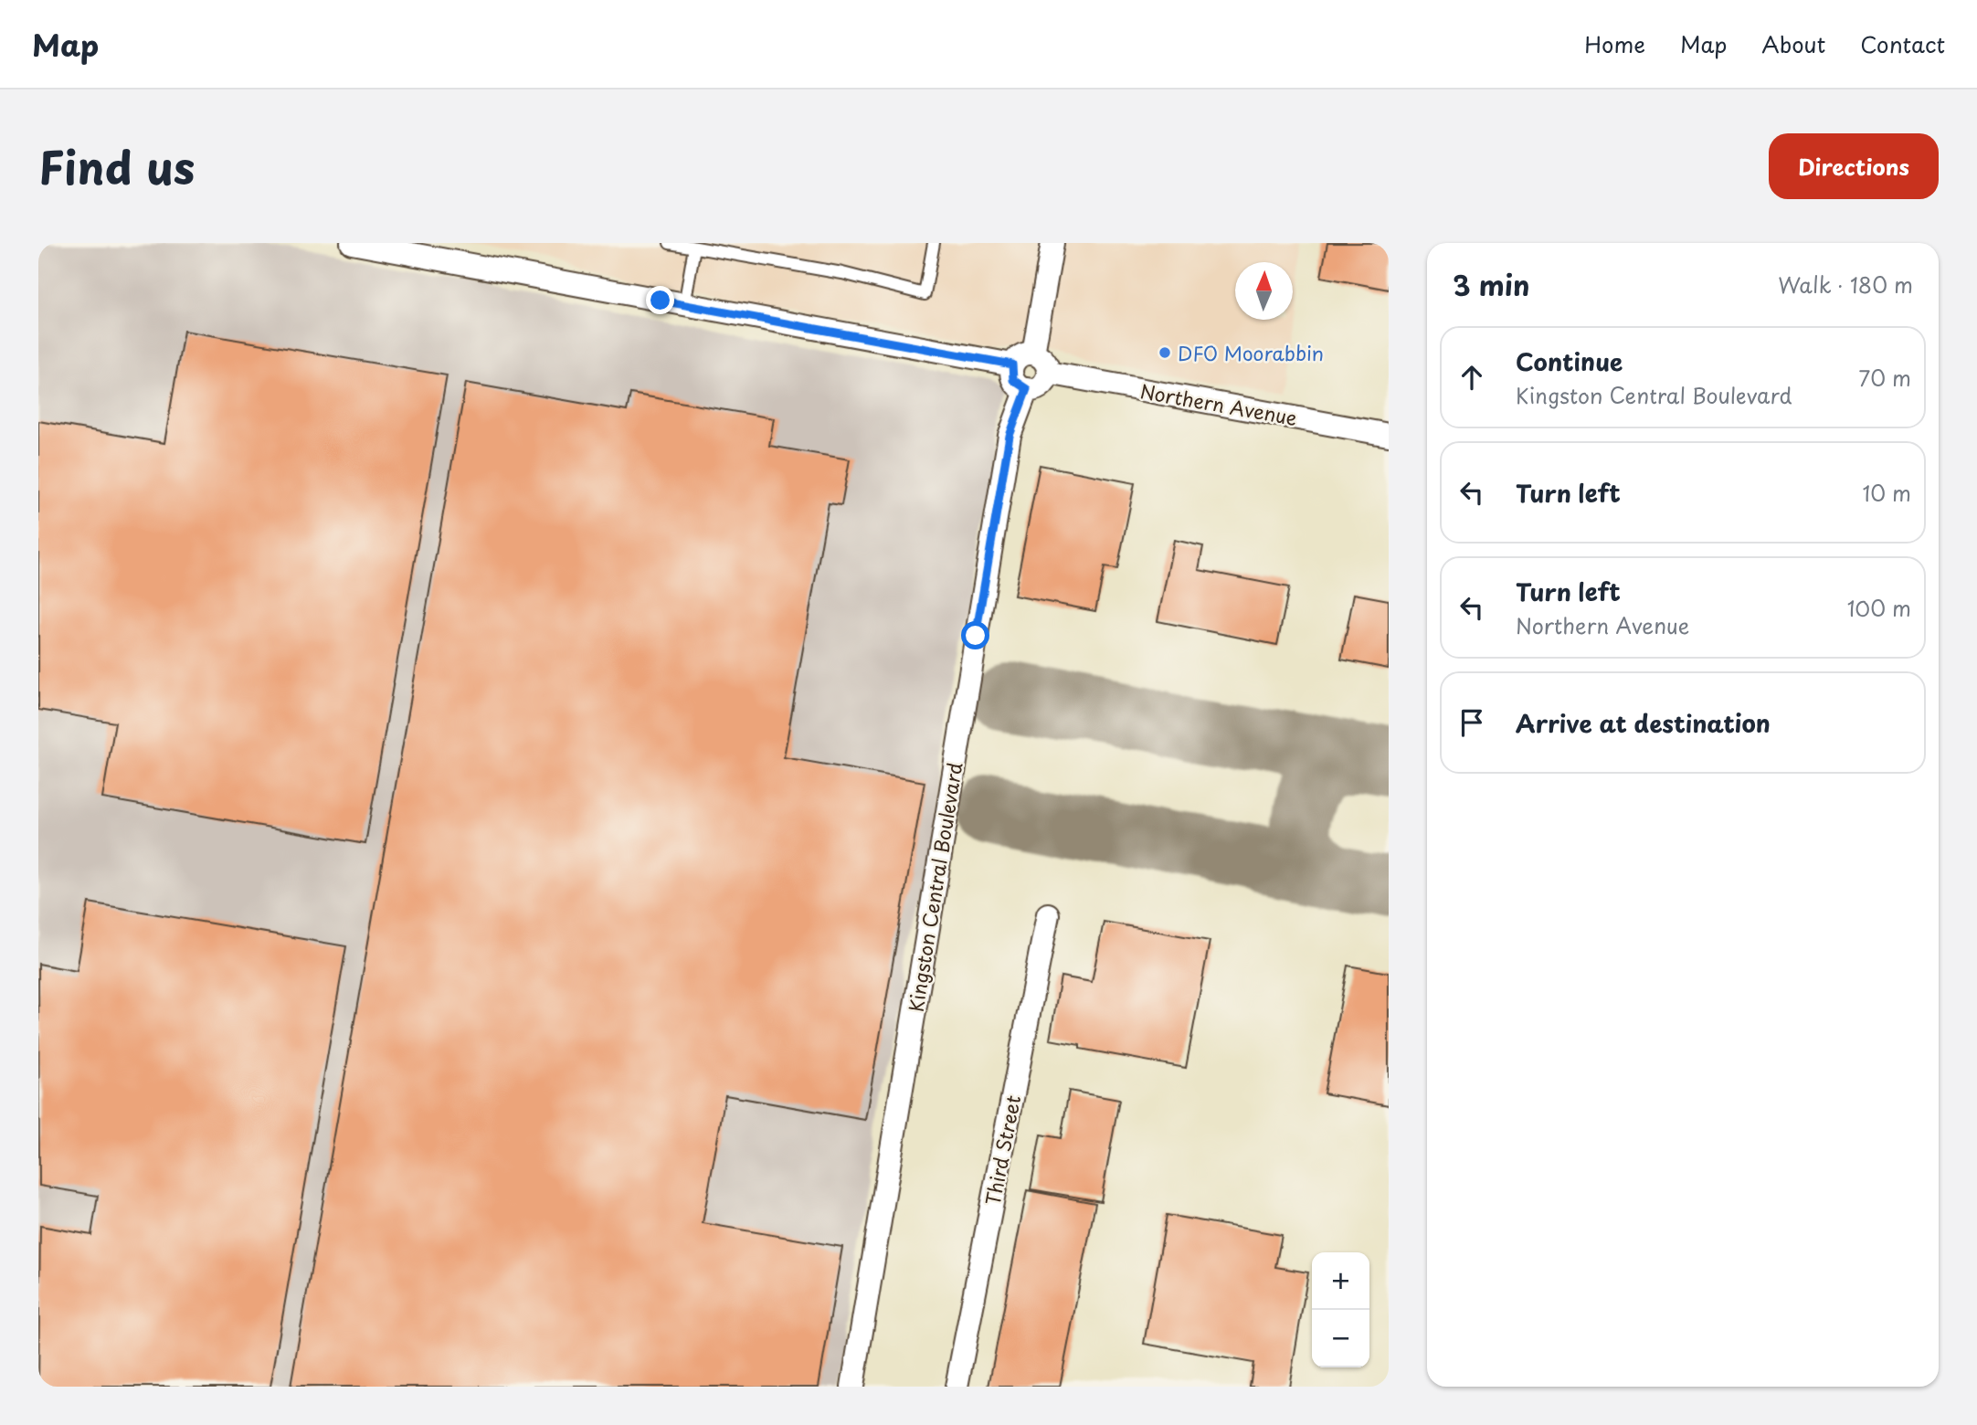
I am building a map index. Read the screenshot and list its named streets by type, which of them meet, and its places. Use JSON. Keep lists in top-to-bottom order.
{
  "streets": {
    "street": ["Northern Avenue", "Kingston Central Boulevard", "Third Street"]
  },
  "crossings": [
    ["Northern Avenue", "Kingston Central Boulevard"]
  ],
  "places": ["DFO Moorabbin"],
  "north": "top",
  "page": {
    "header": "Map",
    "nav": [
      "Home",
      "Map",
      "About",
      "Contact"
    ],
    "title": "Find us",
    "buttons": "Directions",
    "heading": ["3 min", "Walk · 180 m"],
    "list": [
      ["Continue", "Kingston Central Boulevard", "70 m"],
      ["Turn left", "10 m"],
      ["Turn left", "Northern Avenue", "100 m"],
      "Arrive at destination"
    ],
    "map_buttons": ["+", "−"]
  }
}
